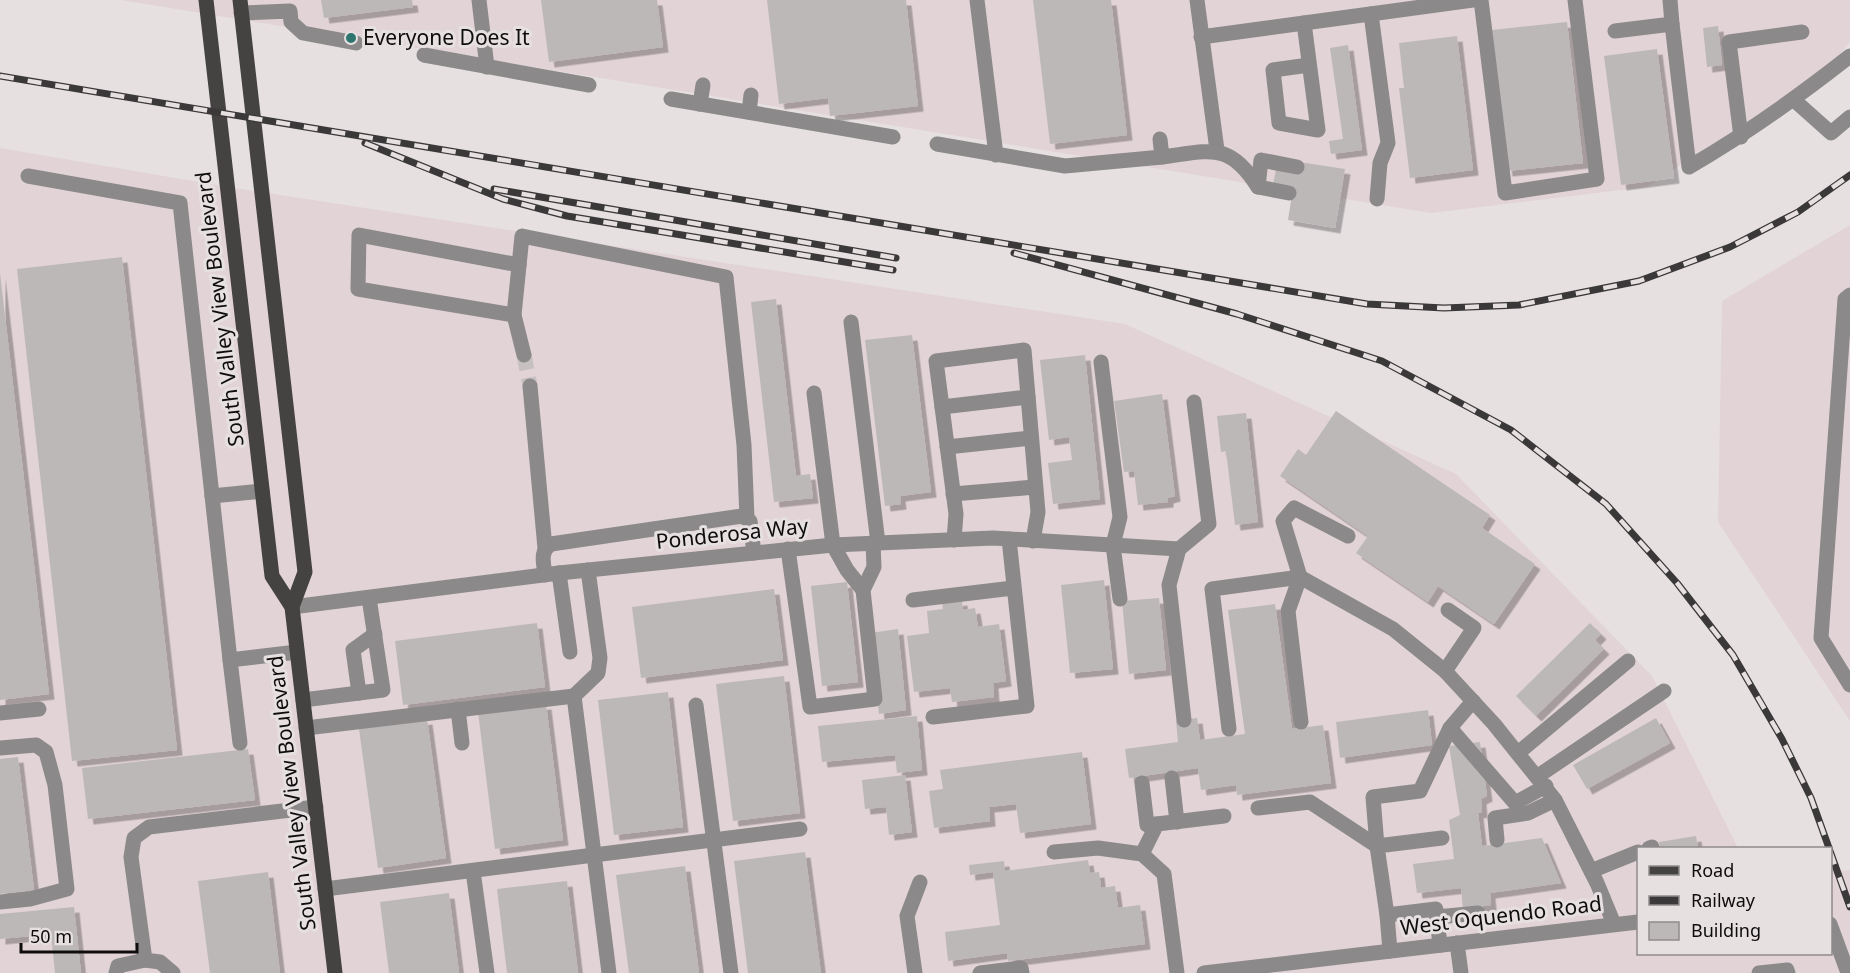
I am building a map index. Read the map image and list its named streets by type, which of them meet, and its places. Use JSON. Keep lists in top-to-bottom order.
{
  "streets": {
    "main road": ["South Valley View Boulevard"],
    "street": ["Ponderosa Way", "West Oquendo Road"]
  },
  "crossings": [
    ["South Valley View Boulevard", "Ponderosa Way"]
  ],
  "places": ["Everyone Does It"],
  "legend": ["Road", "Railway", "Building"],
  "scale_bar": "50 m"
}
